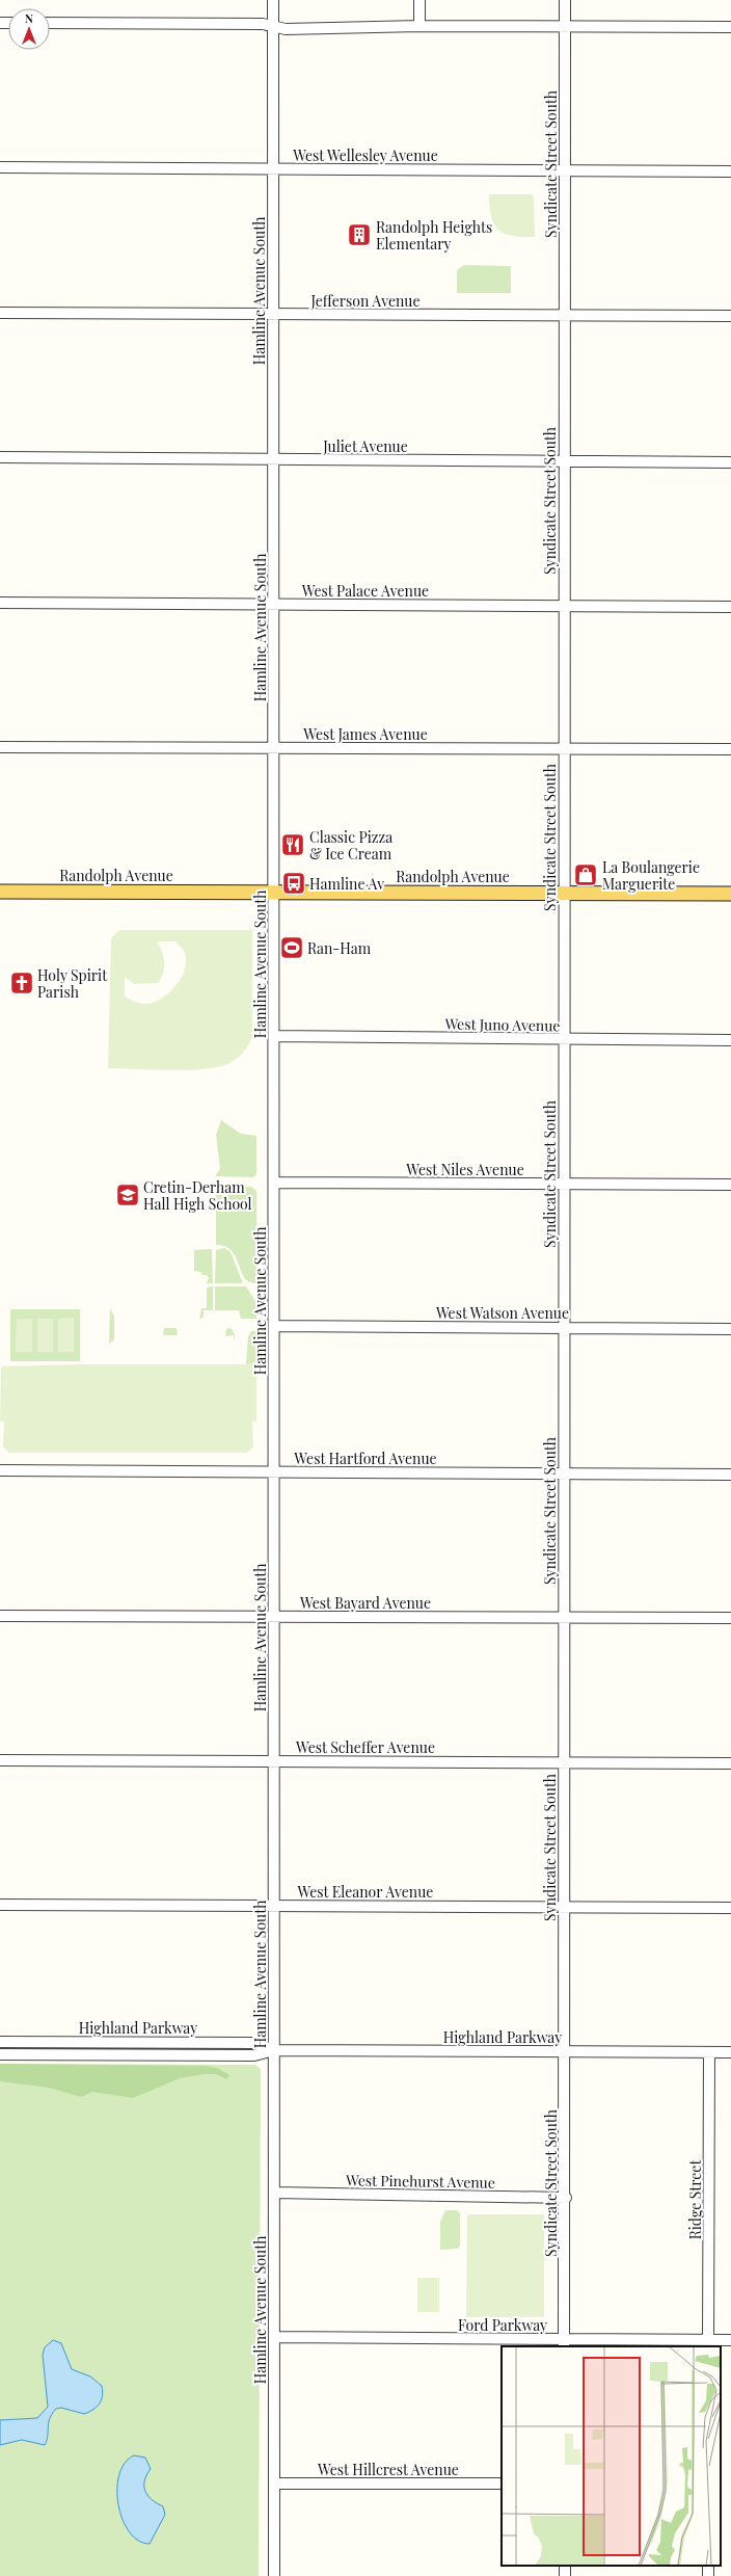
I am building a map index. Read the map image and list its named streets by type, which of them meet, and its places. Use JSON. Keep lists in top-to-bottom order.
{
  "streets": {
    "main road": ["Randolph Avenue"],
    "street": [
      "West Wellesley Avenue",
      "Syndicate Street South",
      "Hamline Avenue South",
      "Jefferson Avenue",
      "Juliet Avenue",
      "West Palace Avenue",
      "West James Avenue",
      "West Juno Avenue",
      "West Niles Avenue",
      "West Watson Avenue",
      "West Hartford Avenue",
      "West Bayard Avenue",
      "West Scheffer Avenue",
      "West Eleanor Avenue",
      "Highland Parkway",
      "West Pinehurst Avenue",
      "Ridge Street",
      "Ford Parkway",
      "West Hillcrest Avenue"
    ]
  },
  "crossings": [
    ["West Wellesley Avenue", "Syndicate Street South"],
    ["West Wellesley Avenue", "Hamline Avenue South"],
    ["Syndicate Street South", "Jefferson Avenue"],
    ["Syndicate Street South", "Juliet Avenue"],
    ["Syndicate Street South", "West Palace Avenue"],
    ["Syndicate Street South", "West James Avenue"],
    ["Syndicate Street South", "Randolph Avenue"],
    ["Syndicate Street South", "West Juno Avenue"],
    ["Syndicate Street South", "West Niles Avenue"],
    ["Syndicate Street South", "West Watson Avenue"],
    ["Syndicate Street South", "West Hartford Avenue"],
    ["Syndicate Street South", "West Bayard Avenue"],
    ["Syndicate Street South", "West Scheffer Avenue"],
    ["Syndicate Street South", "West Eleanor Avenue"],
    ["Syndicate Street South", "Highland Parkway"],
    ["Syndicate Street South", "West Pinehurst Avenue"],
    ["Syndicate Street South", "Ford Parkway"],
    ["Hamline Avenue South", "Jefferson Avenue"],
    ["Hamline Avenue South", "Juliet Avenue"],
    ["Hamline Avenue South", "West Palace Avenue"],
    ["Hamline Avenue South", "West James Avenue"],
    ["Hamline Avenue South", "Randolph Avenue"],
    ["Hamline Avenue South", "West Juno Avenue"],
    ["Hamline Avenue South", "West Niles Avenue"],
    ["Hamline Avenue South", "West Watson Avenue"],
    ["Hamline Avenue South", "West Hartford Avenue"],
    ["Hamline Avenue South", "West Bayard Avenue"],
    ["Hamline Avenue South", "West Scheffer Avenue"],
    ["Hamline Avenue South", "West Eleanor Avenue"],
    ["Hamline Avenue South", "Highland Parkway"],
    ["Hamline Avenue South", "West Pinehurst Avenue"],
    ["Hamline Avenue South", "Ford Parkway"],
    ["Hamline Avenue South", "West Hillcrest Avenue"],
    ["Highland Parkway", "Ridge Street"],
    ["Ridge Street", "Ford Parkway"]
  ],
  "places": {
    "building": ["Randolph Heights Elementary"],
    "restaurant": ["Classic Pizza & Ice Cream"],
    "shop": ["La Boulangerie Marguerite"],
    "bus stop": ["Hamline Av"],
    "sports": ["Ran-Ham"],
    "church": ["Holy Spirit Parish"],
    "school or university": ["Cretin-Derham Hall High School"]
  },
  "north": "top"
}
